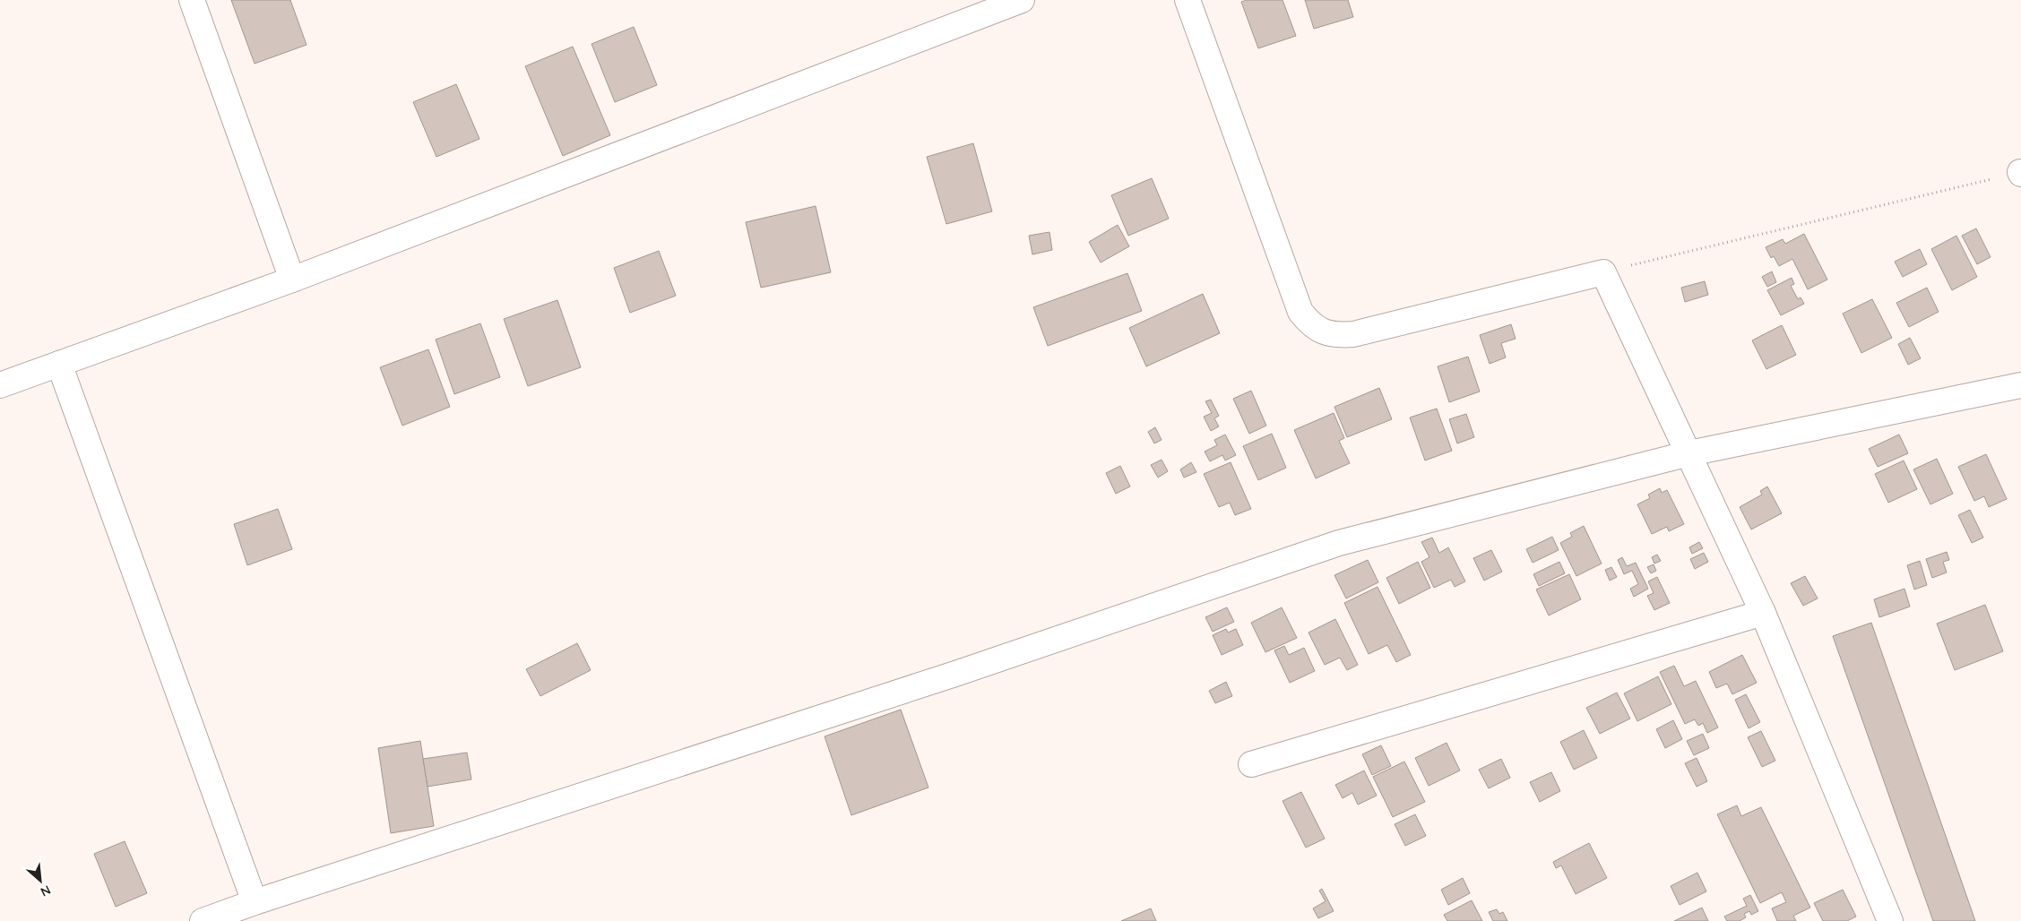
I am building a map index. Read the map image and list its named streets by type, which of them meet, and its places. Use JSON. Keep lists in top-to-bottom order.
{
  "north": "bottom right"
}
